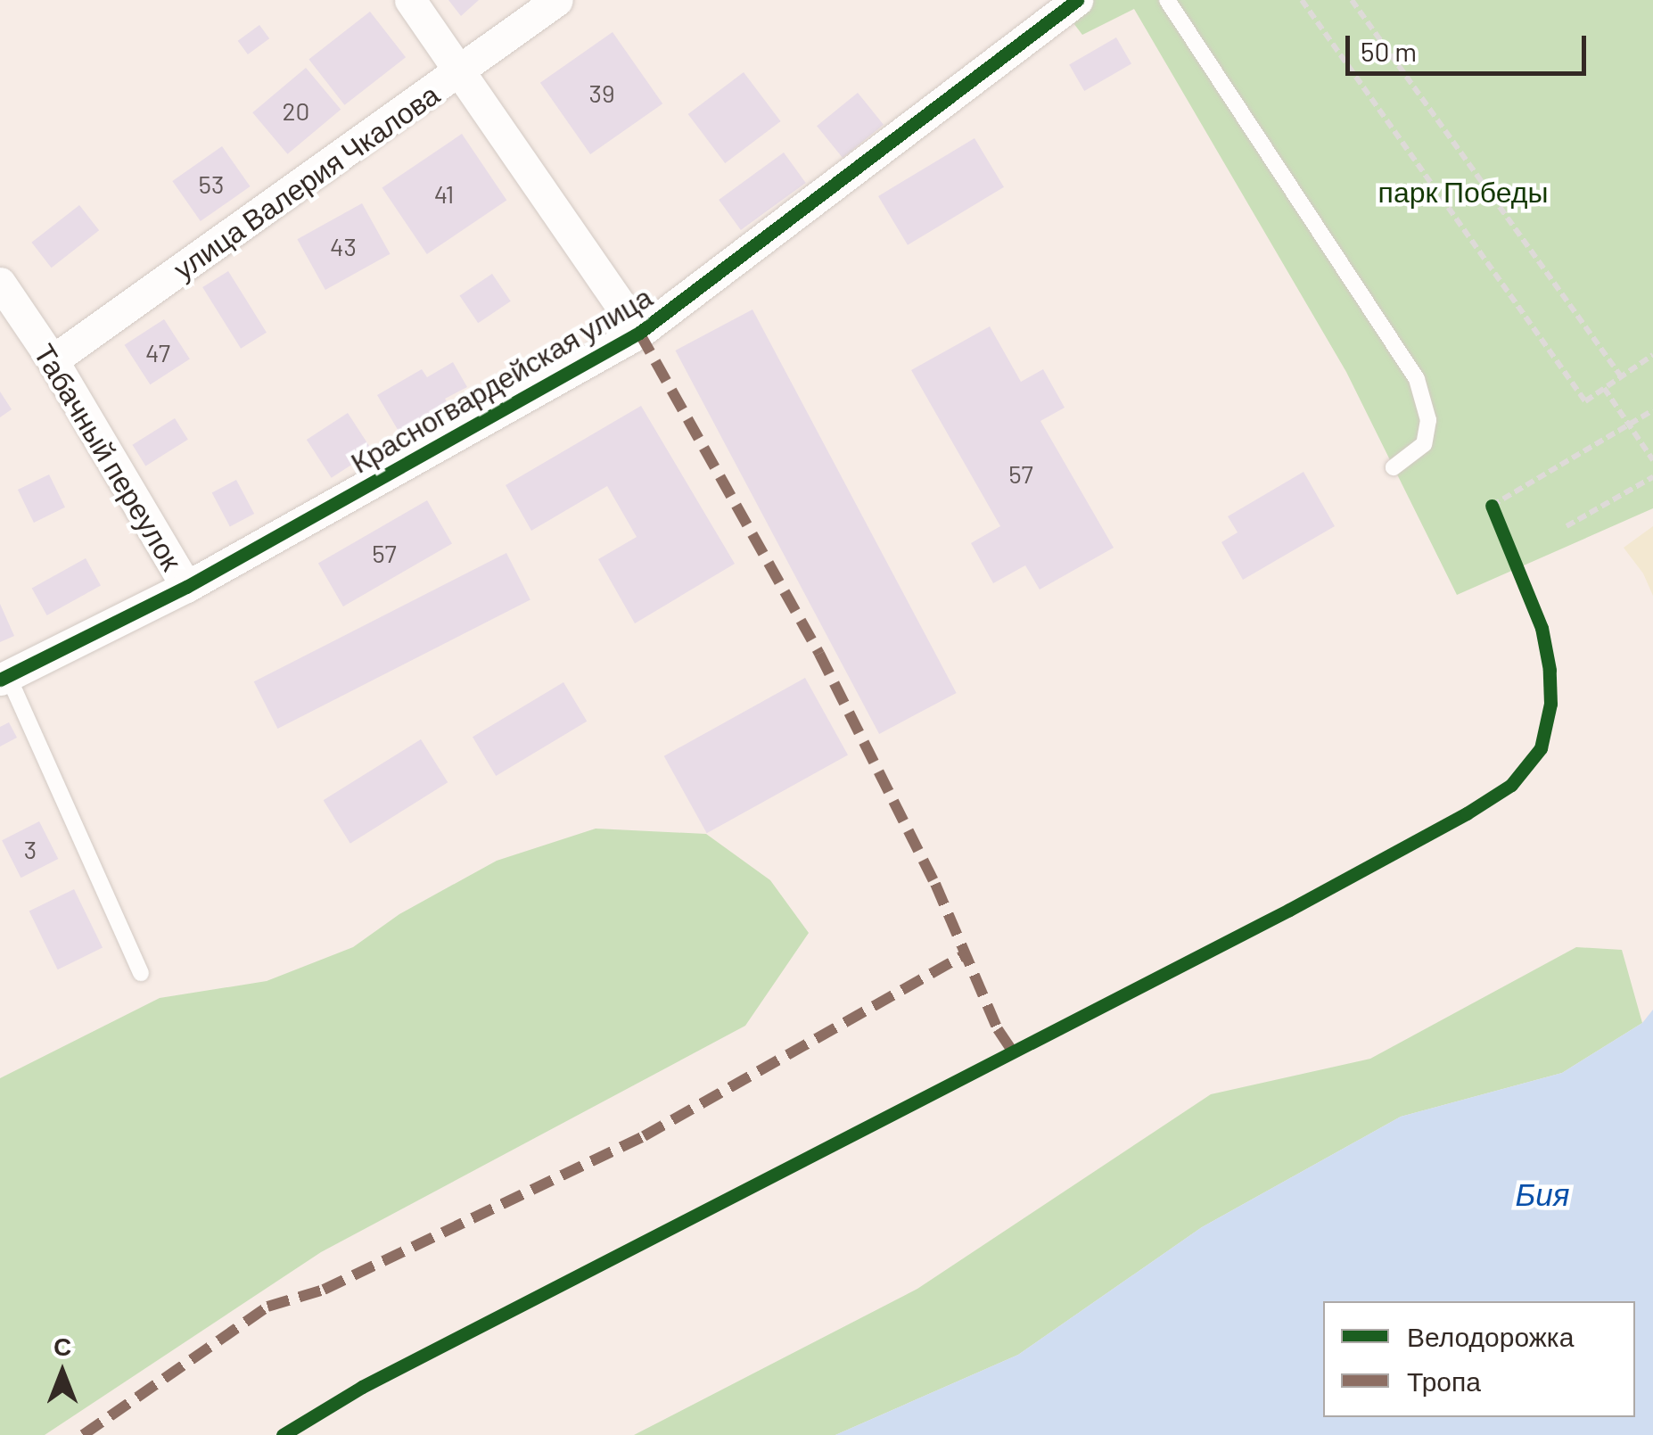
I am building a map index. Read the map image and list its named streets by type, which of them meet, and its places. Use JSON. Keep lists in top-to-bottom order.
{
  "streets": {
    "street": ["улица Валерия Чкалова", "Красногвардейская улица", "Табачный переулок"]
  },
  "crossings": [
    ["улица Валерия Чкалова", "Табачный переулок"],
    ["Красногвардейская улица", "Табачный переулок"]
  ],
  "water": ["Бия"],
  "parks": ["парк Победы"],
  "house_numbers": [
    "39",
    "20",
    "53",
    "41",
    "43",
    "47",
    "57",
    "57",
    "3"
  ],
  "legend": ["Велодорожка", "Тропа"],
  "scale_bar": "50 m",
  "north": "top"
}
